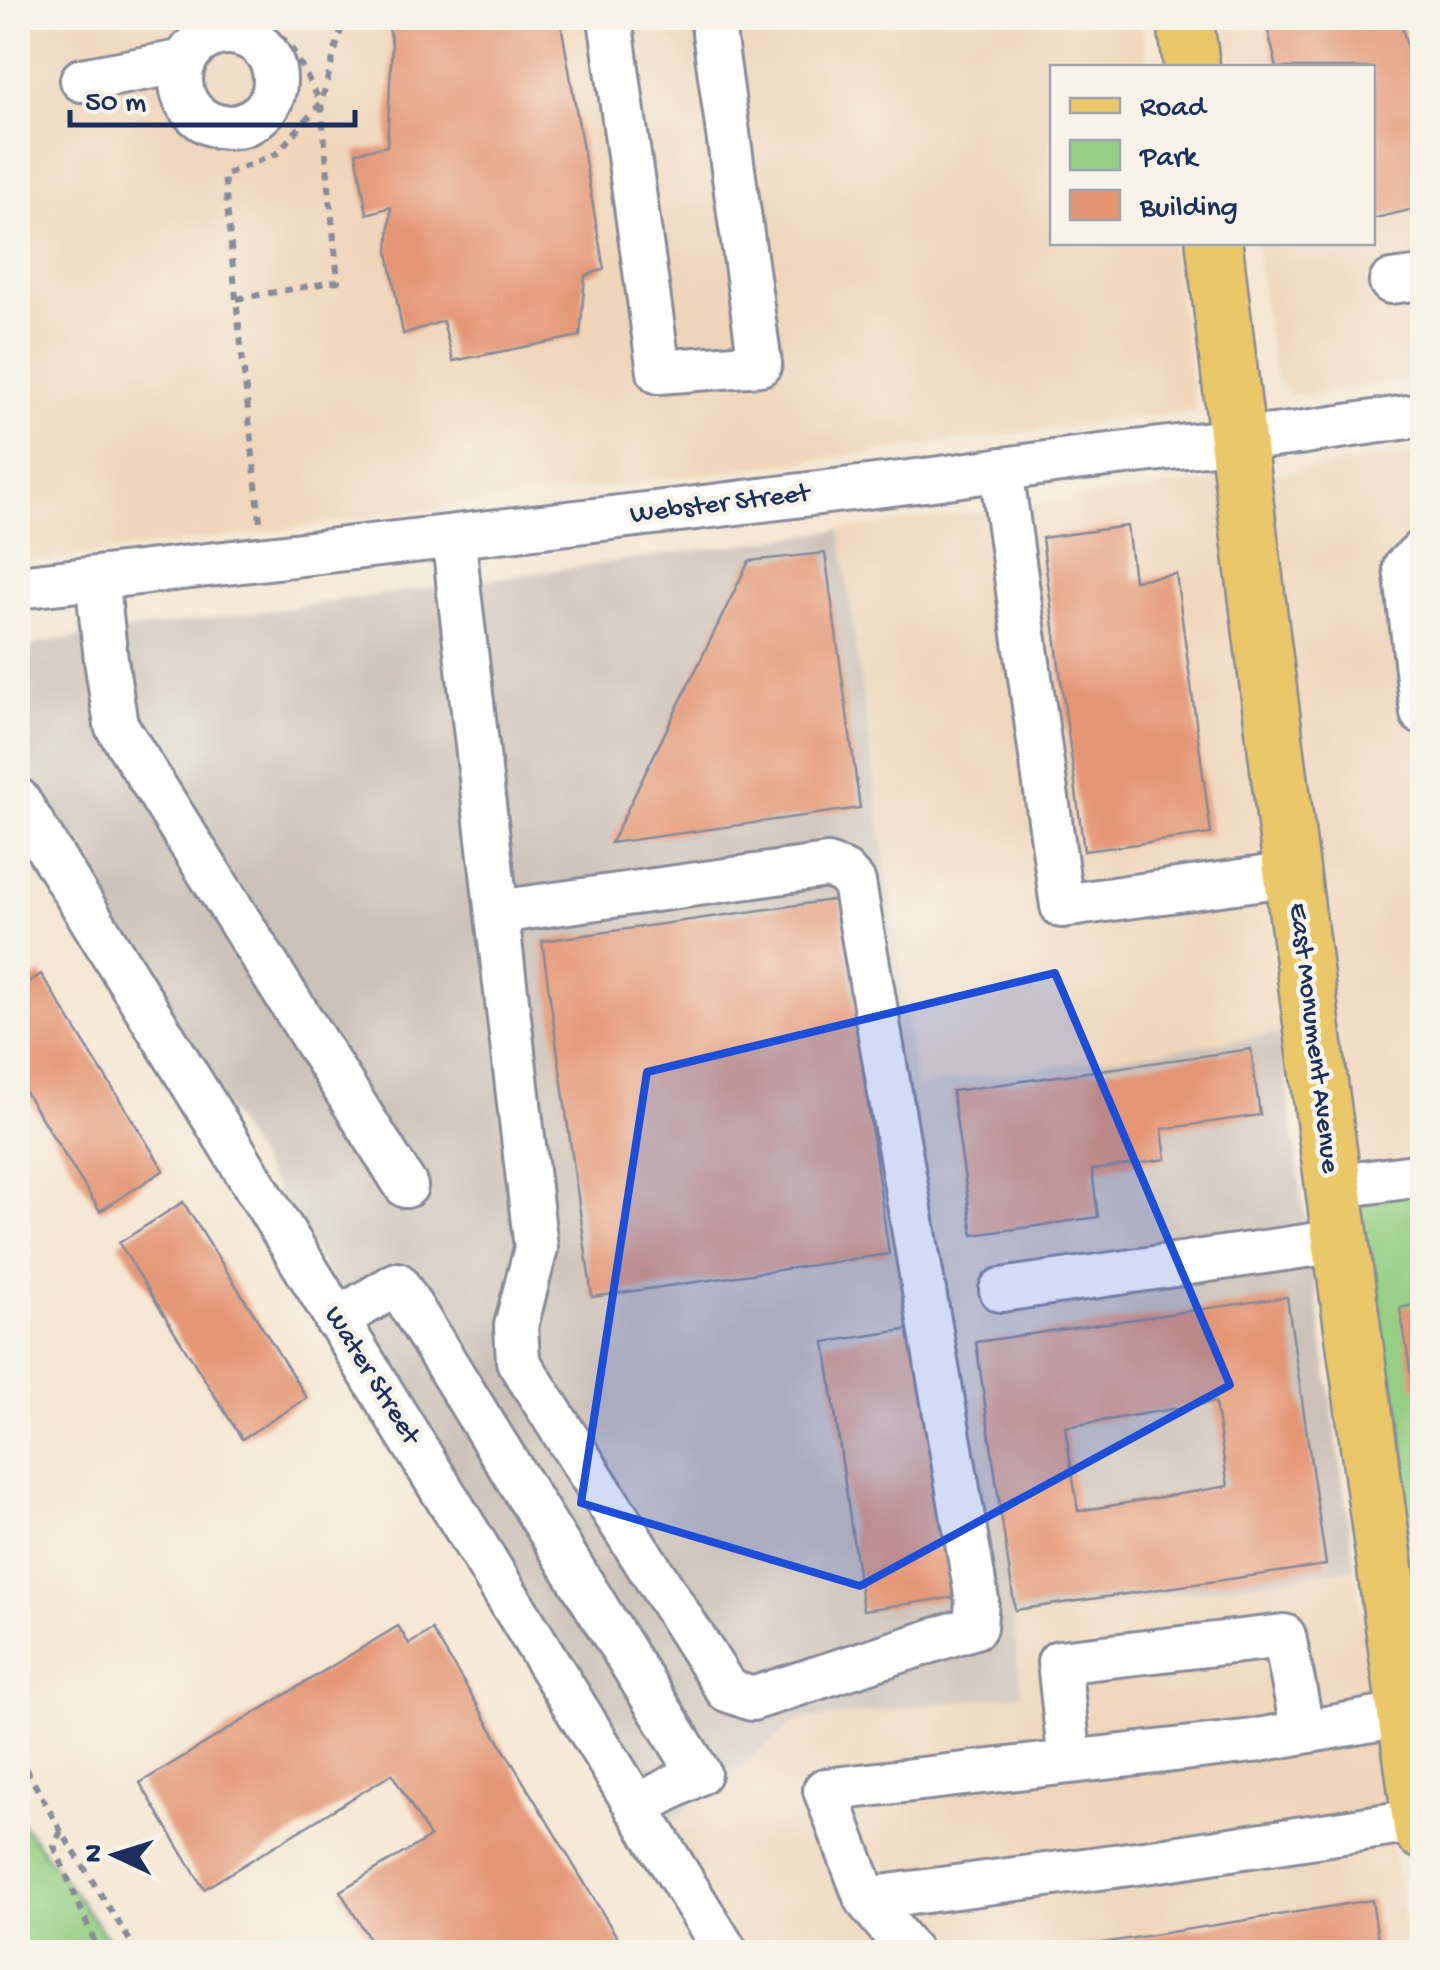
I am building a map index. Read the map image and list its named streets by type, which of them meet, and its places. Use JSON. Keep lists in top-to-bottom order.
{
  "streets": {
    "main road": ["East Monument Avenue"],
    "street": ["Webster Street", "Water Street"]
  },
  "crossings": [
    ["Webster Street", "East Monument Avenue"]
  ],
  "legend": ["Road", "Park", "Building"],
  "scale_bar": "50 m",
  "north": "left"
}
